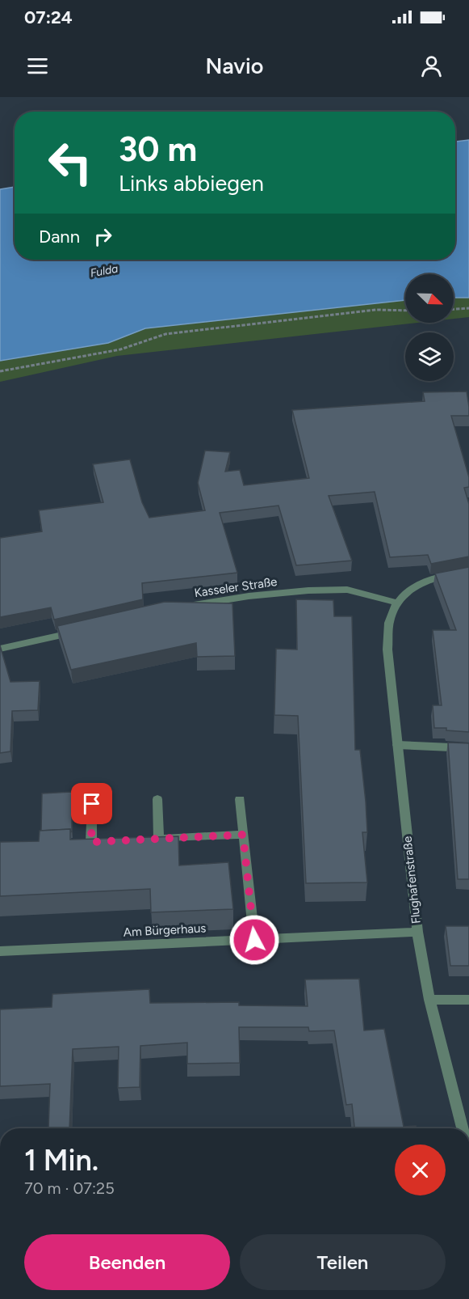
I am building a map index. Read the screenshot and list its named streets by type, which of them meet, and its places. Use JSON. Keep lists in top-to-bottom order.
{
  "streets": {
    "street": ["Kasseler Straße", "Flughafenstraße", "Am Bürgerhaus"]
  },
  "crossings": [
    ["Kasseler Straße", "Flughafenstraße"],
    ["Flughafenstraße", "Am Bürgerhaus"]
  ],
  "water": ["Fulda"],
  "north": "bottom right",
  "page": {
    "status": "07:24",
    "header": "Navio",
    "turn": ["30 m", "Links abbiegen"],
    "then": "Dann",
    "heading": ["1 Min.", "70 m · 07:25"],
    "buttons": ["Beenden", "Teilen"]
  }
}
